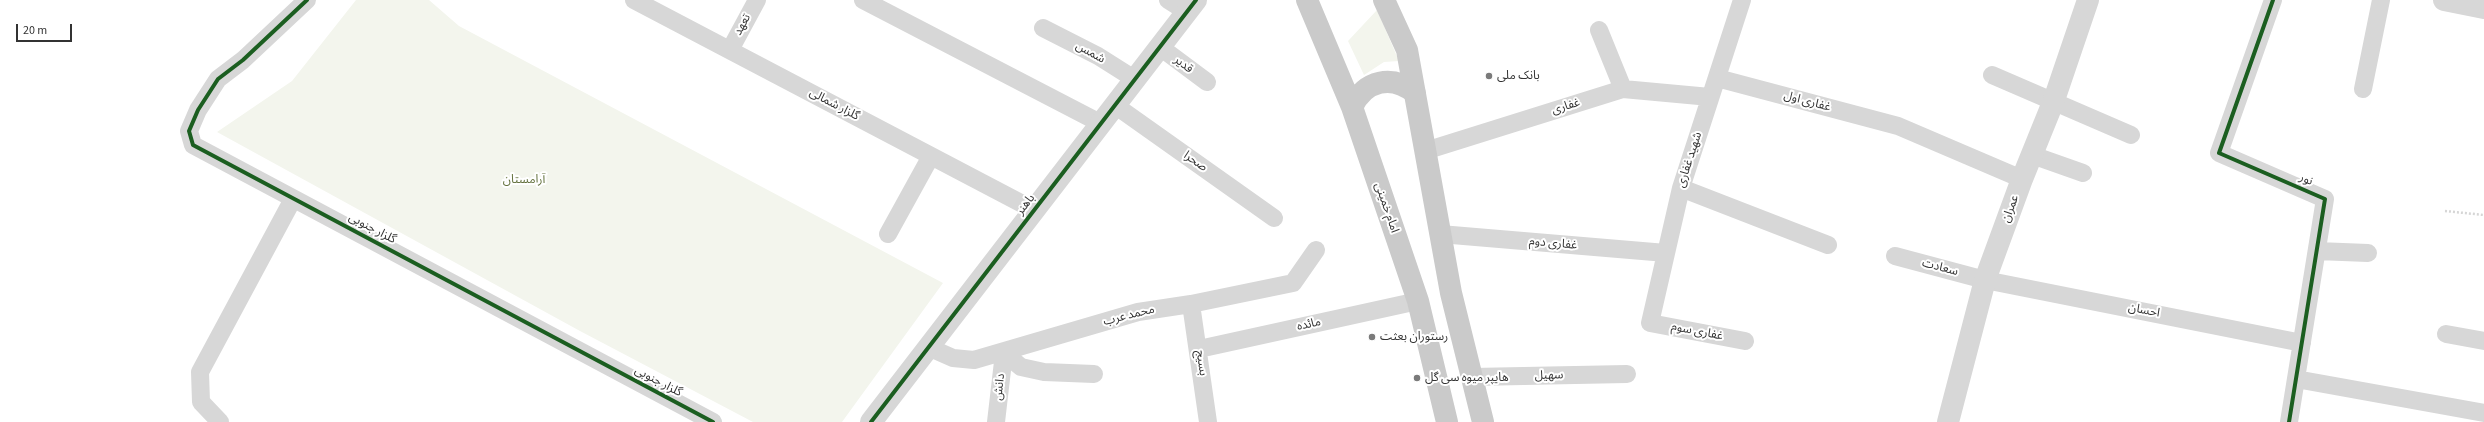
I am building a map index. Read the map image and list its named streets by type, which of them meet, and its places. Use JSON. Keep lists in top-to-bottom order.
{
  "streets": {
    "main road": ["امام خمینی"],
    "street": [
      "تعهد",
      "شمس",
      "قدیر",
      "غفاری اول",
      "گلزار شمالی",
      "غفاری",
      "شهید غفاری",
      "صحرا",
      "نور",
      "باهنر",
      "عمران",
      "گلزار جنوبی",
      "غفاری دوم",
      "سعادت",
      "احسان",
      "محمد عرب",
      "مائده",
      "غفاری سوم",
      "بسیج",
      "سهیل",
      "دانش"
    ]
  },
  "crossings": [
    ["تعهد", "گلزار شمالی"],
    ["شمس", "باهنر"],
    ["قدیر", "باهنر"],
    ["غفاری اول", "شهید غفاری"],
    ["غفاری اول", "عمران"],
    ["گلزار شمالی", "باهنر"],
    ["غفاری", "شهید غفاری"],
    ["شهید غفاری", "غفاری دوم"],
    ["شهید غفاری", "غفاری سوم"],
    ["صحرا", "باهنر"],
    ["نور", "احسان"],
    ["باهنر", "محمد عرب"],
    ["امام خمینی", "مائده"],
    ["عمران", "سعادت"],
    ["عمران", "احسان"],
    ["سعادت", "احسان"],
    ["محمد عرب", "بسیج"],
    ["محمد عرب", "دانش"],
    ["مائده", "بسیج"]
  ],
  "parks": ["آرامستان"],
  "places": ["بانک ملی", "رستوران بعثت", "هایپر میوه سی گل"],
  "scale_bar": "20 m"
}
